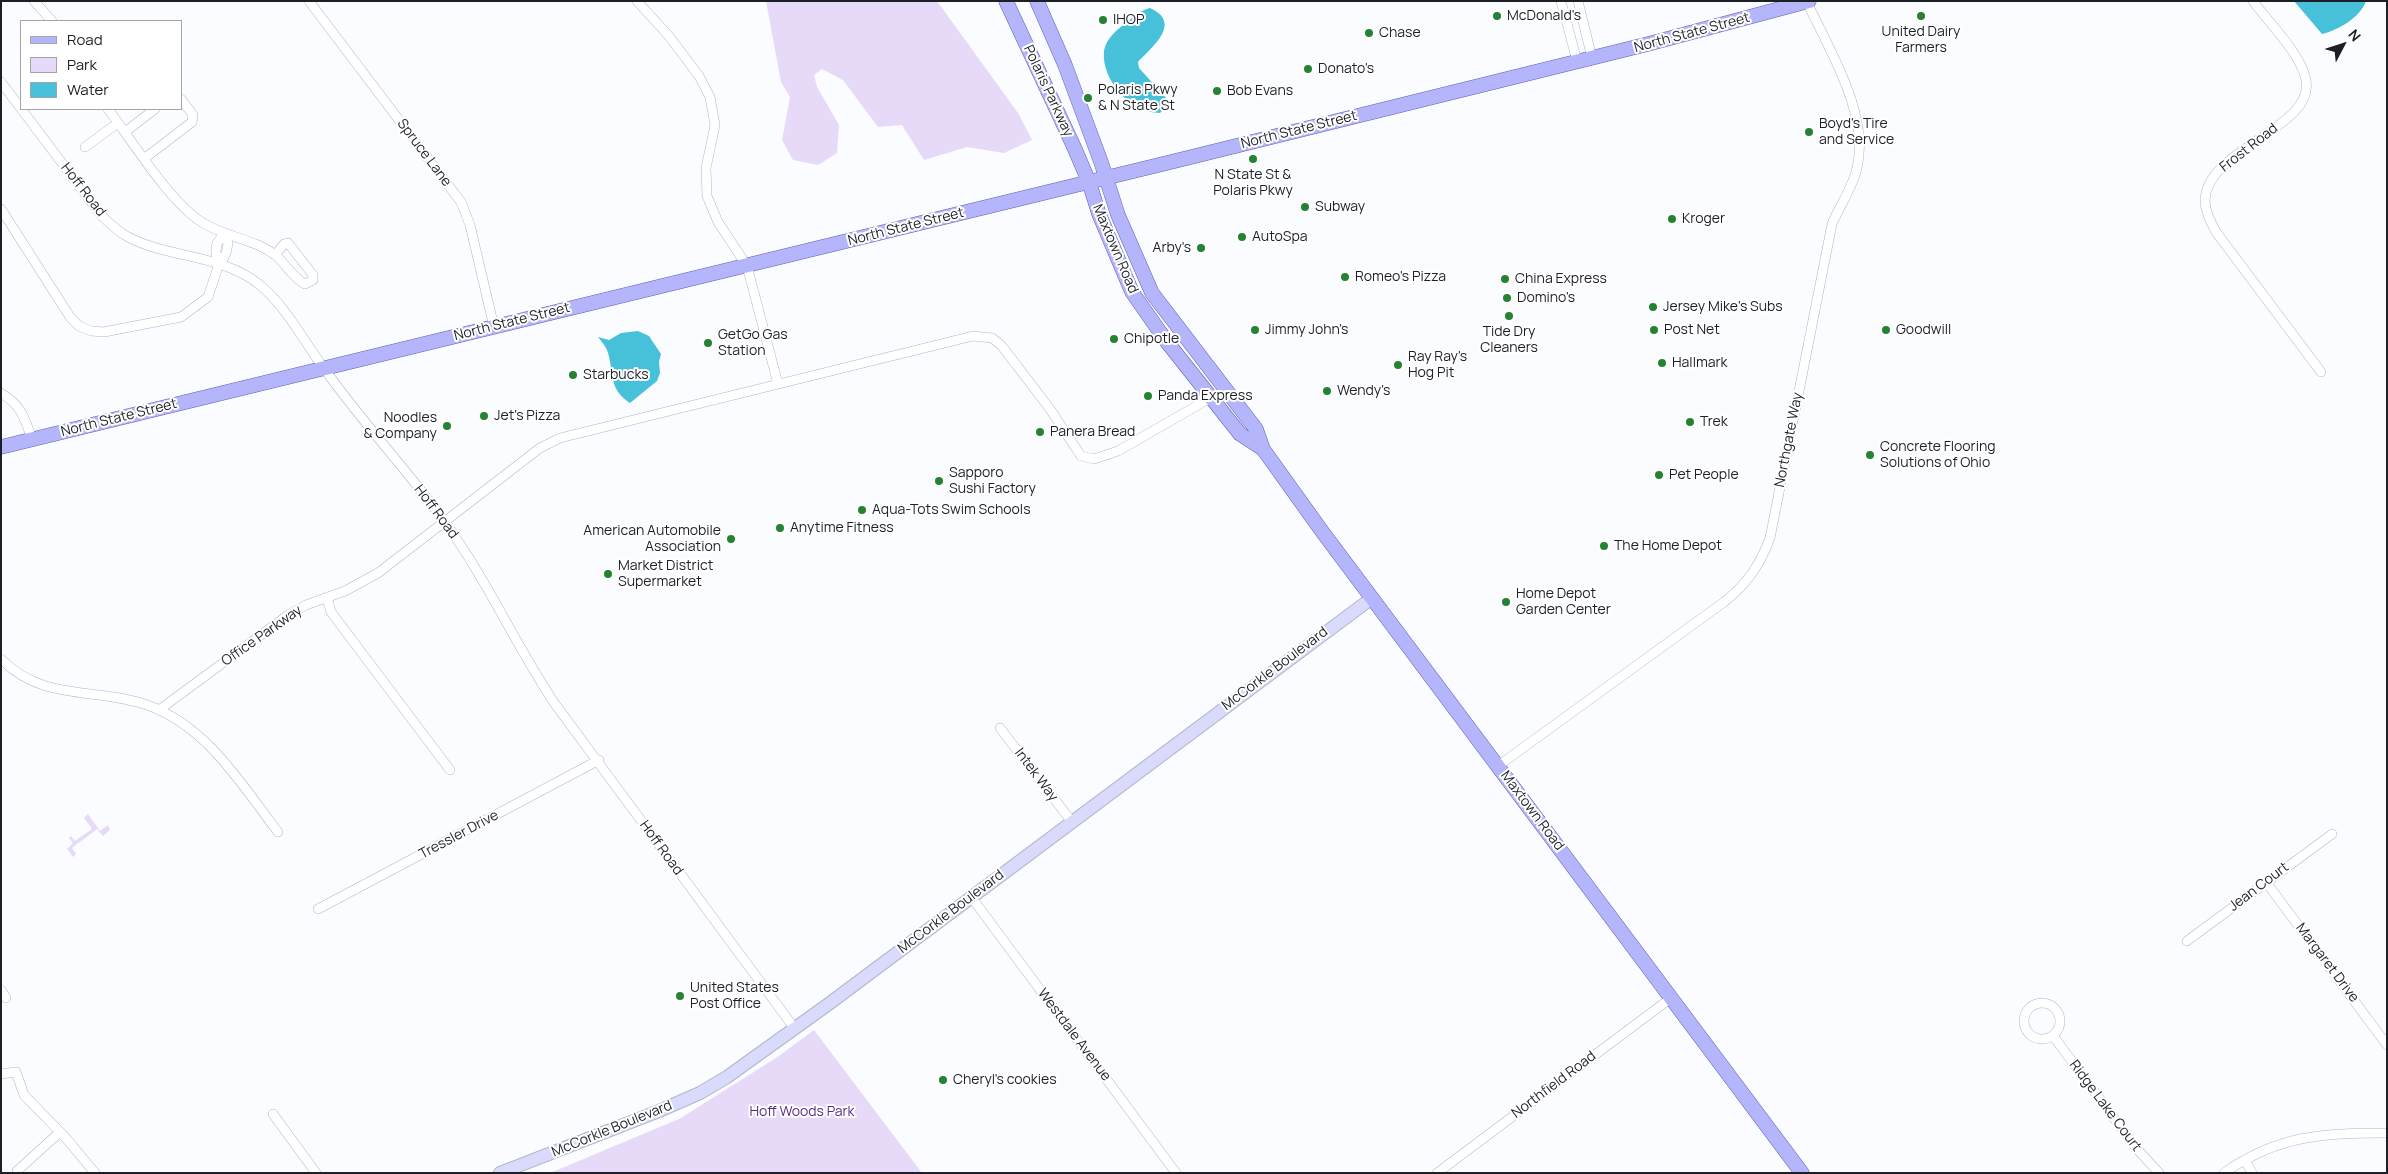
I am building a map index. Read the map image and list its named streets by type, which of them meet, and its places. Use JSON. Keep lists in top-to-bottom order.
{
  "streets": {
    "main road": ["North State Street", "Polaris Parkway", "Maxtown Road"],
    "street": [
      "Frost Road",
      "Spruce Lane",
      "Hoff Road",
      "Northgate Way",
      "Office Parkway",
      "McCorkle Boulevard",
      "Intek Way",
      "Tressler Drive",
      "Jean Court",
      "Margaret Drive",
      "Westdale Avenue",
      "Northfield Road",
      "Ridge Lake Court"
    ]
  },
  "crossings": [
    ["North State Street", "Polaris Parkway"],
    ["North State Street", "Spruce Lane"],
    ["North State Street", "Hoff Road"],
    ["North State Street", "Maxtown Road"],
    ["North State Street", "Northgate Way"],
    ["Polaris Parkway", "Maxtown Road"],
    ["Hoff Road", "Office Parkway"],
    ["Hoff Road", "McCorkle Boulevard"],
    ["Hoff Road", "Tressler Drive"],
    ["Maxtown Road", "Northgate Way"],
    ["Maxtown Road", "Office Parkway"],
    ["Maxtown Road", "McCorkle Boulevard"],
    ["Maxtown Road", "Northfield Road"],
    ["McCorkle Boulevard", "Intek Way"],
    ["McCorkle Boulevard", "Westdale Avenue"],
    ["Jean Court", "Margaret Drive"]
  ],
  "parks": ["Hoff Woods Park"],
  "places": [
    "McDonald's",
    "United Dairy Farmers",
    "IHOP",
    "Chase",
    "Donato's",
    "Bob Evans",
    "Polaris Pkwy & N State St",
    "Boyd's Tire and Service",
    "N State St & Polaris Pkwy",
    "Subway",
    "Kroger",
    "AutoSpa",
    "Arby's",
    "Romeo's Pizza",
    "China Express",
    "Domino's",
    "Jersey Mike's Subs",
    "Tide Dry Cleaners",
    "Jimmy John's",
    "Post Net",
    "Goodwill",
    "Chipotle",
    "GetGo Gas Station",
    "Hallmark",
    "Ray Ray's Hog Pit",
    "Starbucks",
    "Wendy's",
    "Panda Express",
    "Jet's Pizza",
    "Trek",
    "Noodles & Company",
    "Panera Bread",
    "Concrete Flooring Solutions of Ohio",
    "Pet People",
    "Sapporo Sushi Factory",
    "Aqua-Tots Swim Schools",
    "Anytime Fitness",
    "American Automobile Association",
    "The Home Depot",
    "Market District Supermarket",
    "Home Depot Garden Center",
    "United States Post Office",
    "Cheryl's cookies"
  ],
  "legend": ["Road", "Park", "Water"],
  "north": "top right"
}
